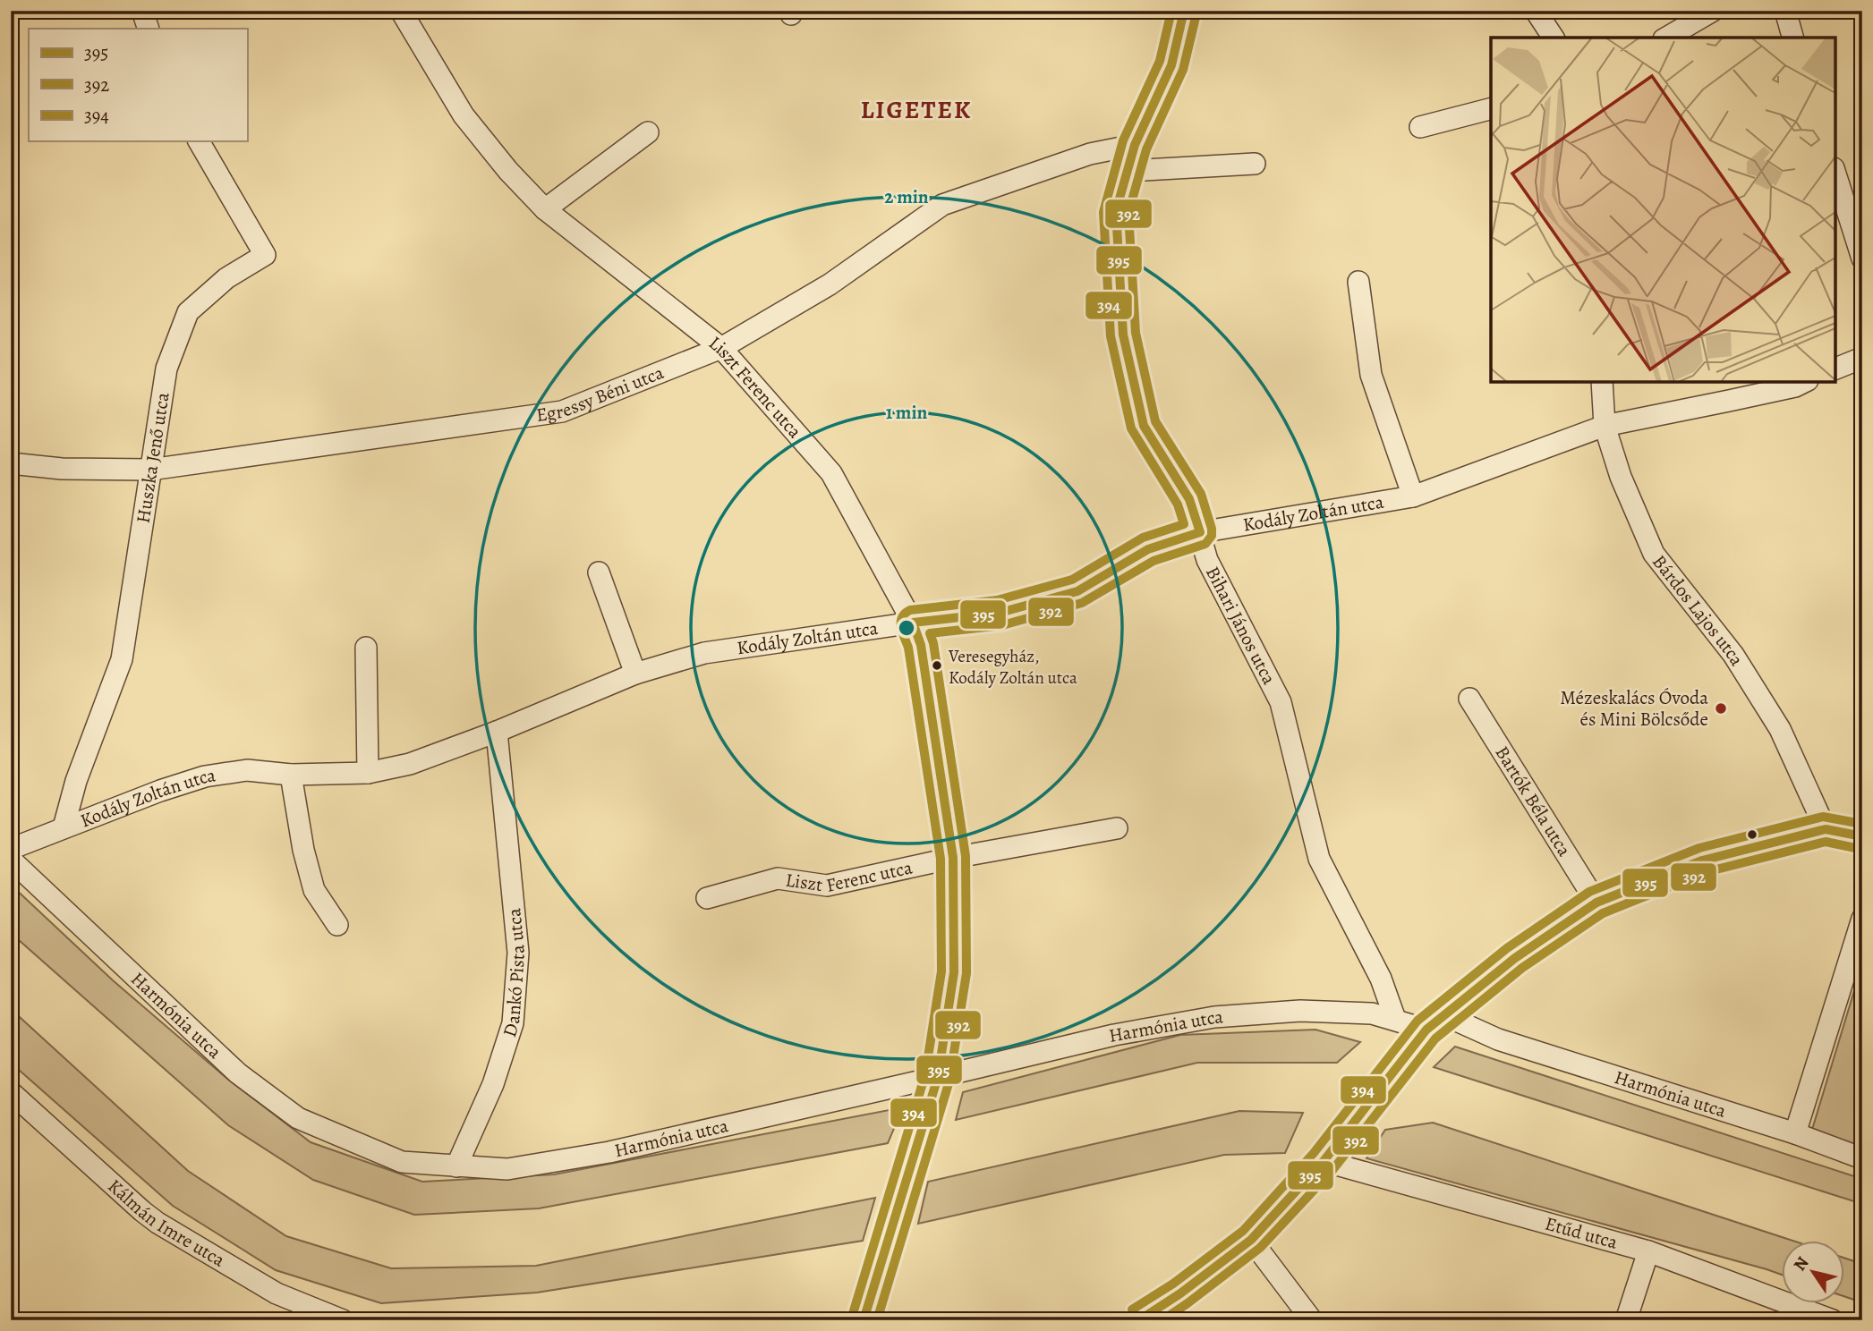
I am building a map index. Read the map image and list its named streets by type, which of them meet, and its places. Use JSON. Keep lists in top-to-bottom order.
{
  "streets": {
    "street": [
      "Liszt Ferenc utca",
      "Egressy Béni utca",
      "Huszka Jenő utca",
      "Kodály Zoltán utca",
      "Bárdos Lajos utca",
      "Bihari János utca",
      "Bartók Béla utca",
      "Dankó Pista utca",
      "Harmónia utca",
      "Kálmán Imre utca",
      "Etűd utca"
    ]
  },
  "crossings": [
    ["Liszt Ferenc utca", "Egressy Béni utca"],
    ["Liszt Ferenc utca", "Kodály Zoltán utca"],
    ["Liszt Ferenc utca", "Harmónia utca"],
    ["Egressy Béni utca", "Huszka Jenő utca"],
    ["Egressy Béni utca", "Bihari János utca"],
    ["Huszka Jenő utca", "Kodály Zoltán utca"],
    ["Kodály Zoltán utca", "Bárdos Lajos utca"],
    ["Kodály Zoltán utca", "Bihari János utca"],
    ["Kodály Zoltán utca", "Dankó Pista utca"],
    ["Bihari János utca", "Harmónia utca"],
    ["Dankó Pista utca", "Harmónia utca"]
  ],
  "districts": ["LIGETEK"],
  "places": ["Veresegyház, Kodály Zoltán utca", "Mézeskalács Óvoda és Mini Bölcsőde"],
  "lines": ["transit line 395", "transit line 394", "transit line 392"],
  "legend": ["395", "392", "394"],
  "north": "top left",
  "rings": ["2 min", "1 min"]
}
